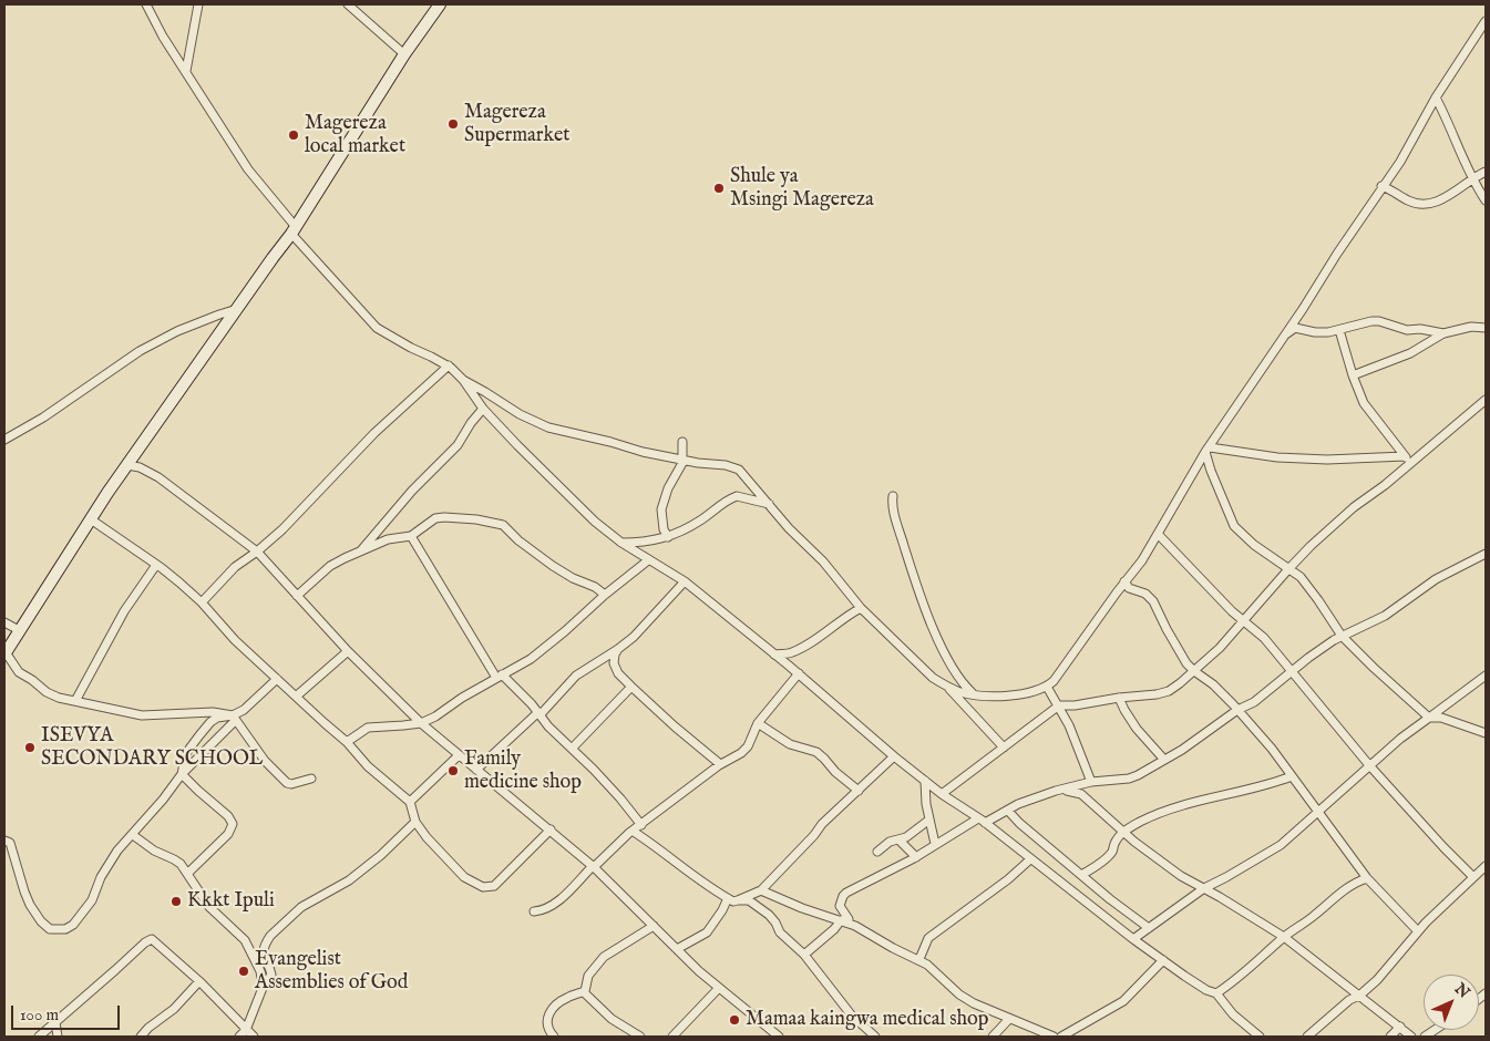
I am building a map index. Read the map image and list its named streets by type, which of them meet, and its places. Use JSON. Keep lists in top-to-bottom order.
{
  "places": [
    "Magereza Supermarket",
    "Magereza local market",
    "Shule ya Msingi Magereza",
    "ISEVYA SECONDARY SCHOOL",
    "Family medicine shop",
    "Kkkt Ipuli",
    "Evangelist Assemblies of God",
    "Mamaa kaingwa medical shop"
  ],
  "scale_bar": "100 m",
  "north": "top right"
}
